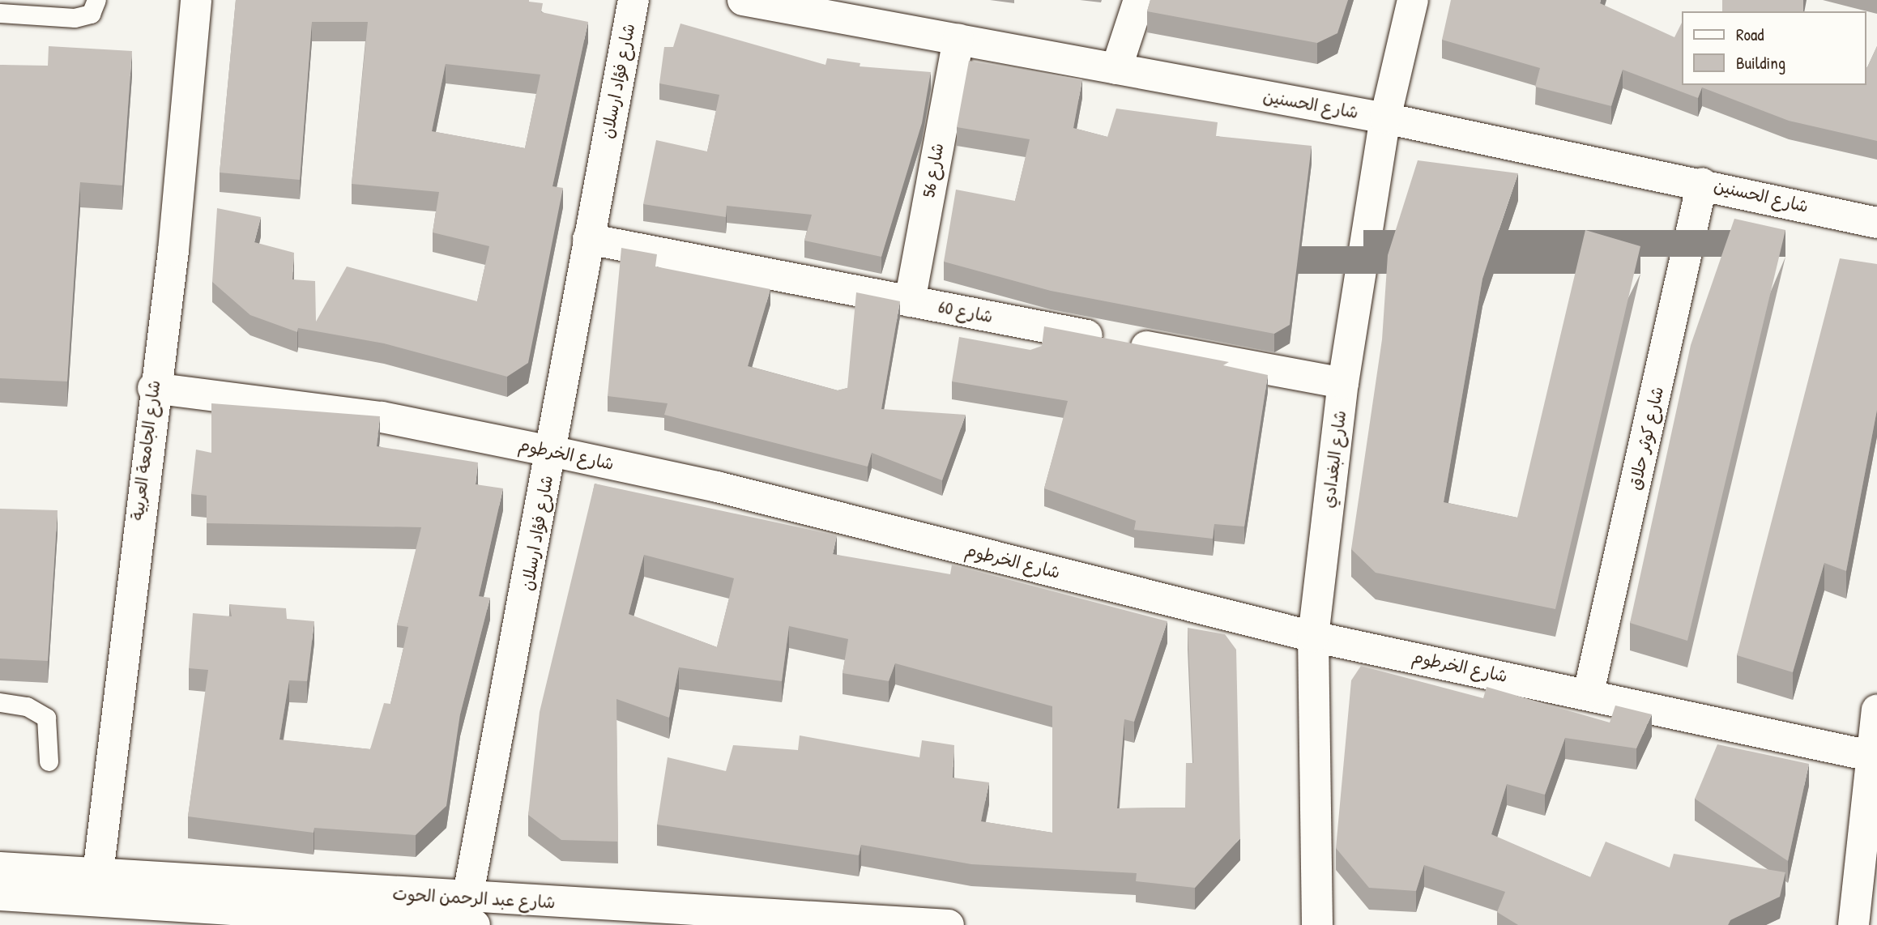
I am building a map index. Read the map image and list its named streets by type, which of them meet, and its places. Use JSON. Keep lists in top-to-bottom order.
{
  "streets": {
    "street": [
      "شارع فؤاد ارسلان",
      "شارع الحسنين",
      "شارع 56",
      "شارع 60",
      "شارع كوثر حلاق",
      "شارع الجامعة العربية",
      "شارع الخرطوم",
      "شارع البغدادي",
      "شارع عبد الرحمن الحوت"
    ]
  },
  "crossings": [
    ["شارع فؤاد ارسلان", "شارع 60"],
    ["شارع فؤاد ارسلان", "شارع الخرطوم"],
    ["شارع فؤاد ارسلان", "شارع عبد الرحمن الحوت"],
    ["شارع الحسنين", "شارع 56"],
    ["شارع الحسنين", "شارع كوثر حلاق"],
    ["شارع الحسنين", "شارع البغدادي"],
    ["شارع 56", "شارع 60"],
    ["شارع 60", "شارع البغدادي"],
    ["شارع كوثر حلاق", "شارع الخرطوم"],
    ["شارع الجامعة العربية", "شارع الخرطوم"],
    ["شارع الجامعة العربية", "شارع عبد الرحمن الحوت"],
    ["شارع الخرطوم", "شارع البغدادي"]
  ],
  "legend": ["Road", "Building"]
}
